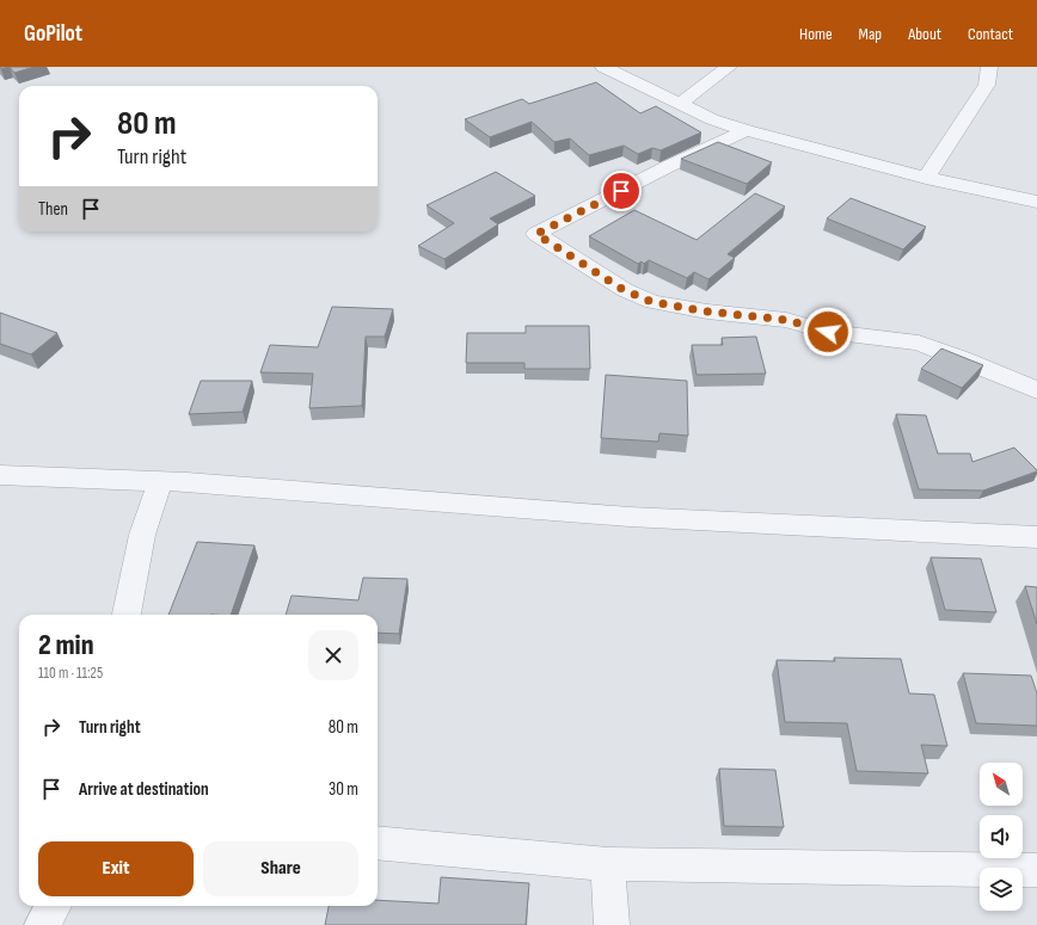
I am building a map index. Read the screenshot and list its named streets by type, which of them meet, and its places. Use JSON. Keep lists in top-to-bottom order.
{
  "north": "top left",
  "page": {
    "header": "GoPilot",
    "nav": [
      "Home",
      "Map",
      "About",
      "Contact"
    ],
    "turn": ["80 m", "Turn right"],
    "then": "Then",
    "heading": ["2 min", "110 m · 11:25"],
    "list": [
      {
        "name": "Turn right",
        "value": "80 m"
      },
      {
        "name": "Arrive at destination",
        "value": "30 m"
      }
    ],
    "buttons": ["Exit", "Share"]
  }
}
